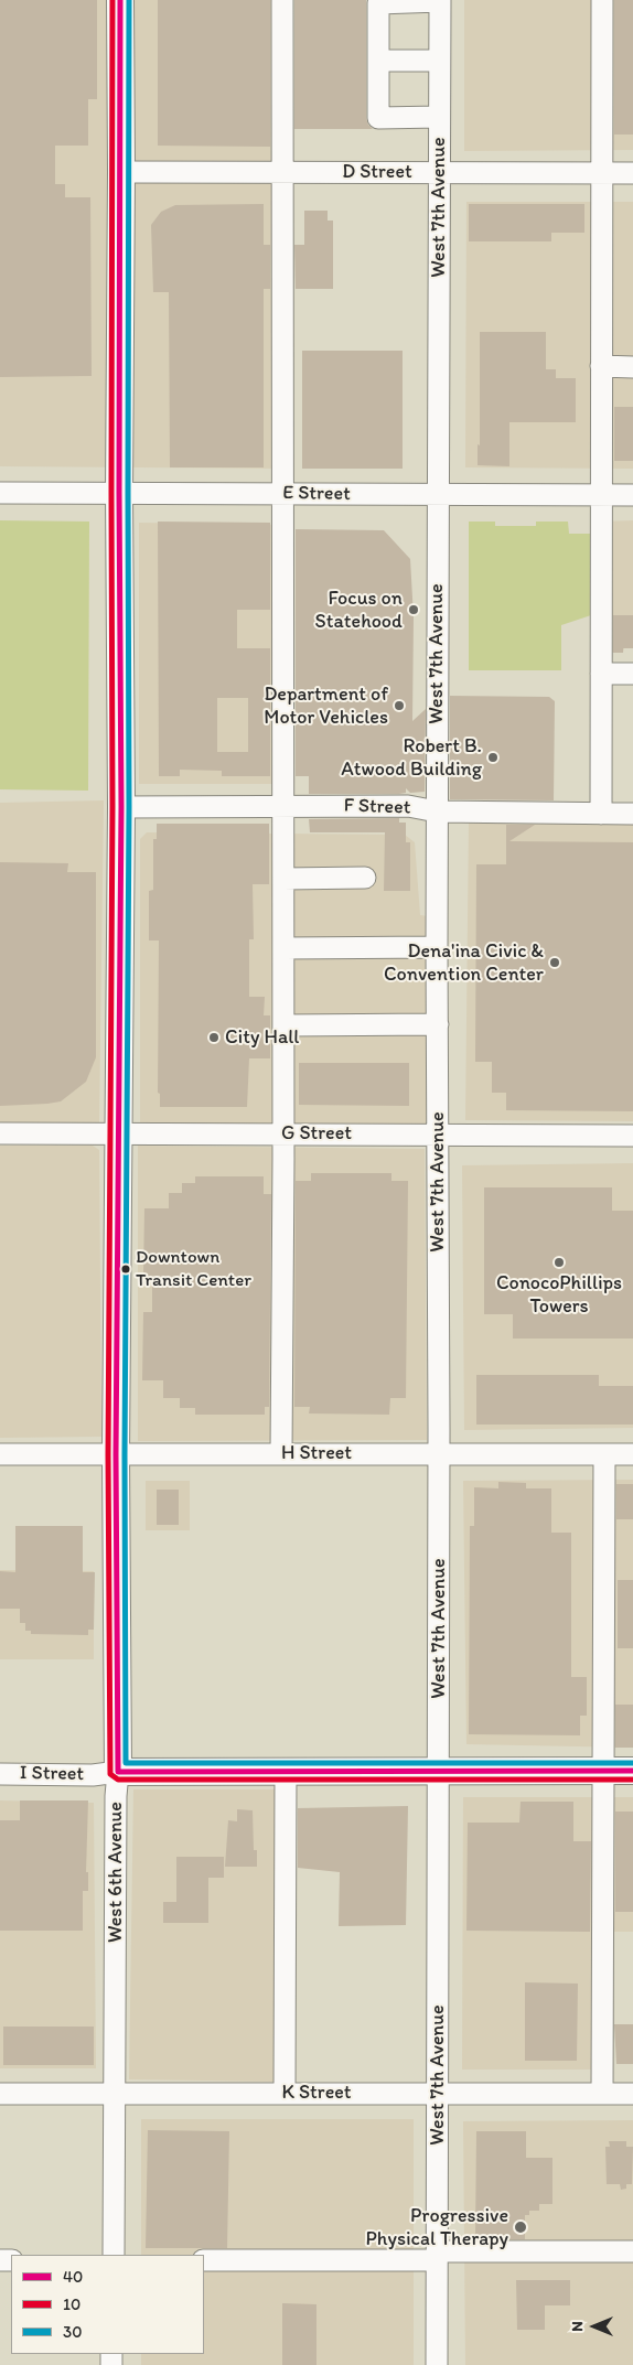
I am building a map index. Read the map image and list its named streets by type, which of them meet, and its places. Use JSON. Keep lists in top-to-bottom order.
{
  "streets": {
    "main road": ["I Street", "West 6th Avenue"],
    "street": [
      "D Street",
      "West 7th Avenue",
      "E Street",
      "F Street",
      "G Street",
      "H Street",
      "K Street"
    ]
  },
  "crossings": [
    ["D Street", "West 7th Avenue"],
    ["D Street", "West 6th Avenue"],
    ["West 7th Avenue", "E Street"],
    ["West 7th Avenue", "F Street"],
    ["West 7th Avenue", "G Street"],
    ["West 7th Avenue", "H Street"],
    ["West 7th Avenue", "I Street"],
    ["West 7th Avenue", "K Street"],
    ["E Street", "West 6th Avenue"],
    ["F Street", "West 6th Avenue"],
    ["G Street", "West 6th Avenue"],
    ["H Street", "West 6th Avenue"],
    ["I Street", "West 6th Avenue"],
    ["West 6th Avenue", "K Street"]
  ],
  "places": [
    "Focus on Statehood",
    "Department of Motor Vehicles",
    "Robert B. Atwood Building",
    "Dena'ina Civic & Convention Center",
    "City Hall",
    "ConocoPhillips Towers",
    "Downtown Transit Center",
    "Progressive Physical Therapy"
  ],
  "lines": ["transit line 40", "transit line 10", "transit line 30"],
  "legend": ["40", "10", "30"],
  "north": "left"
}
